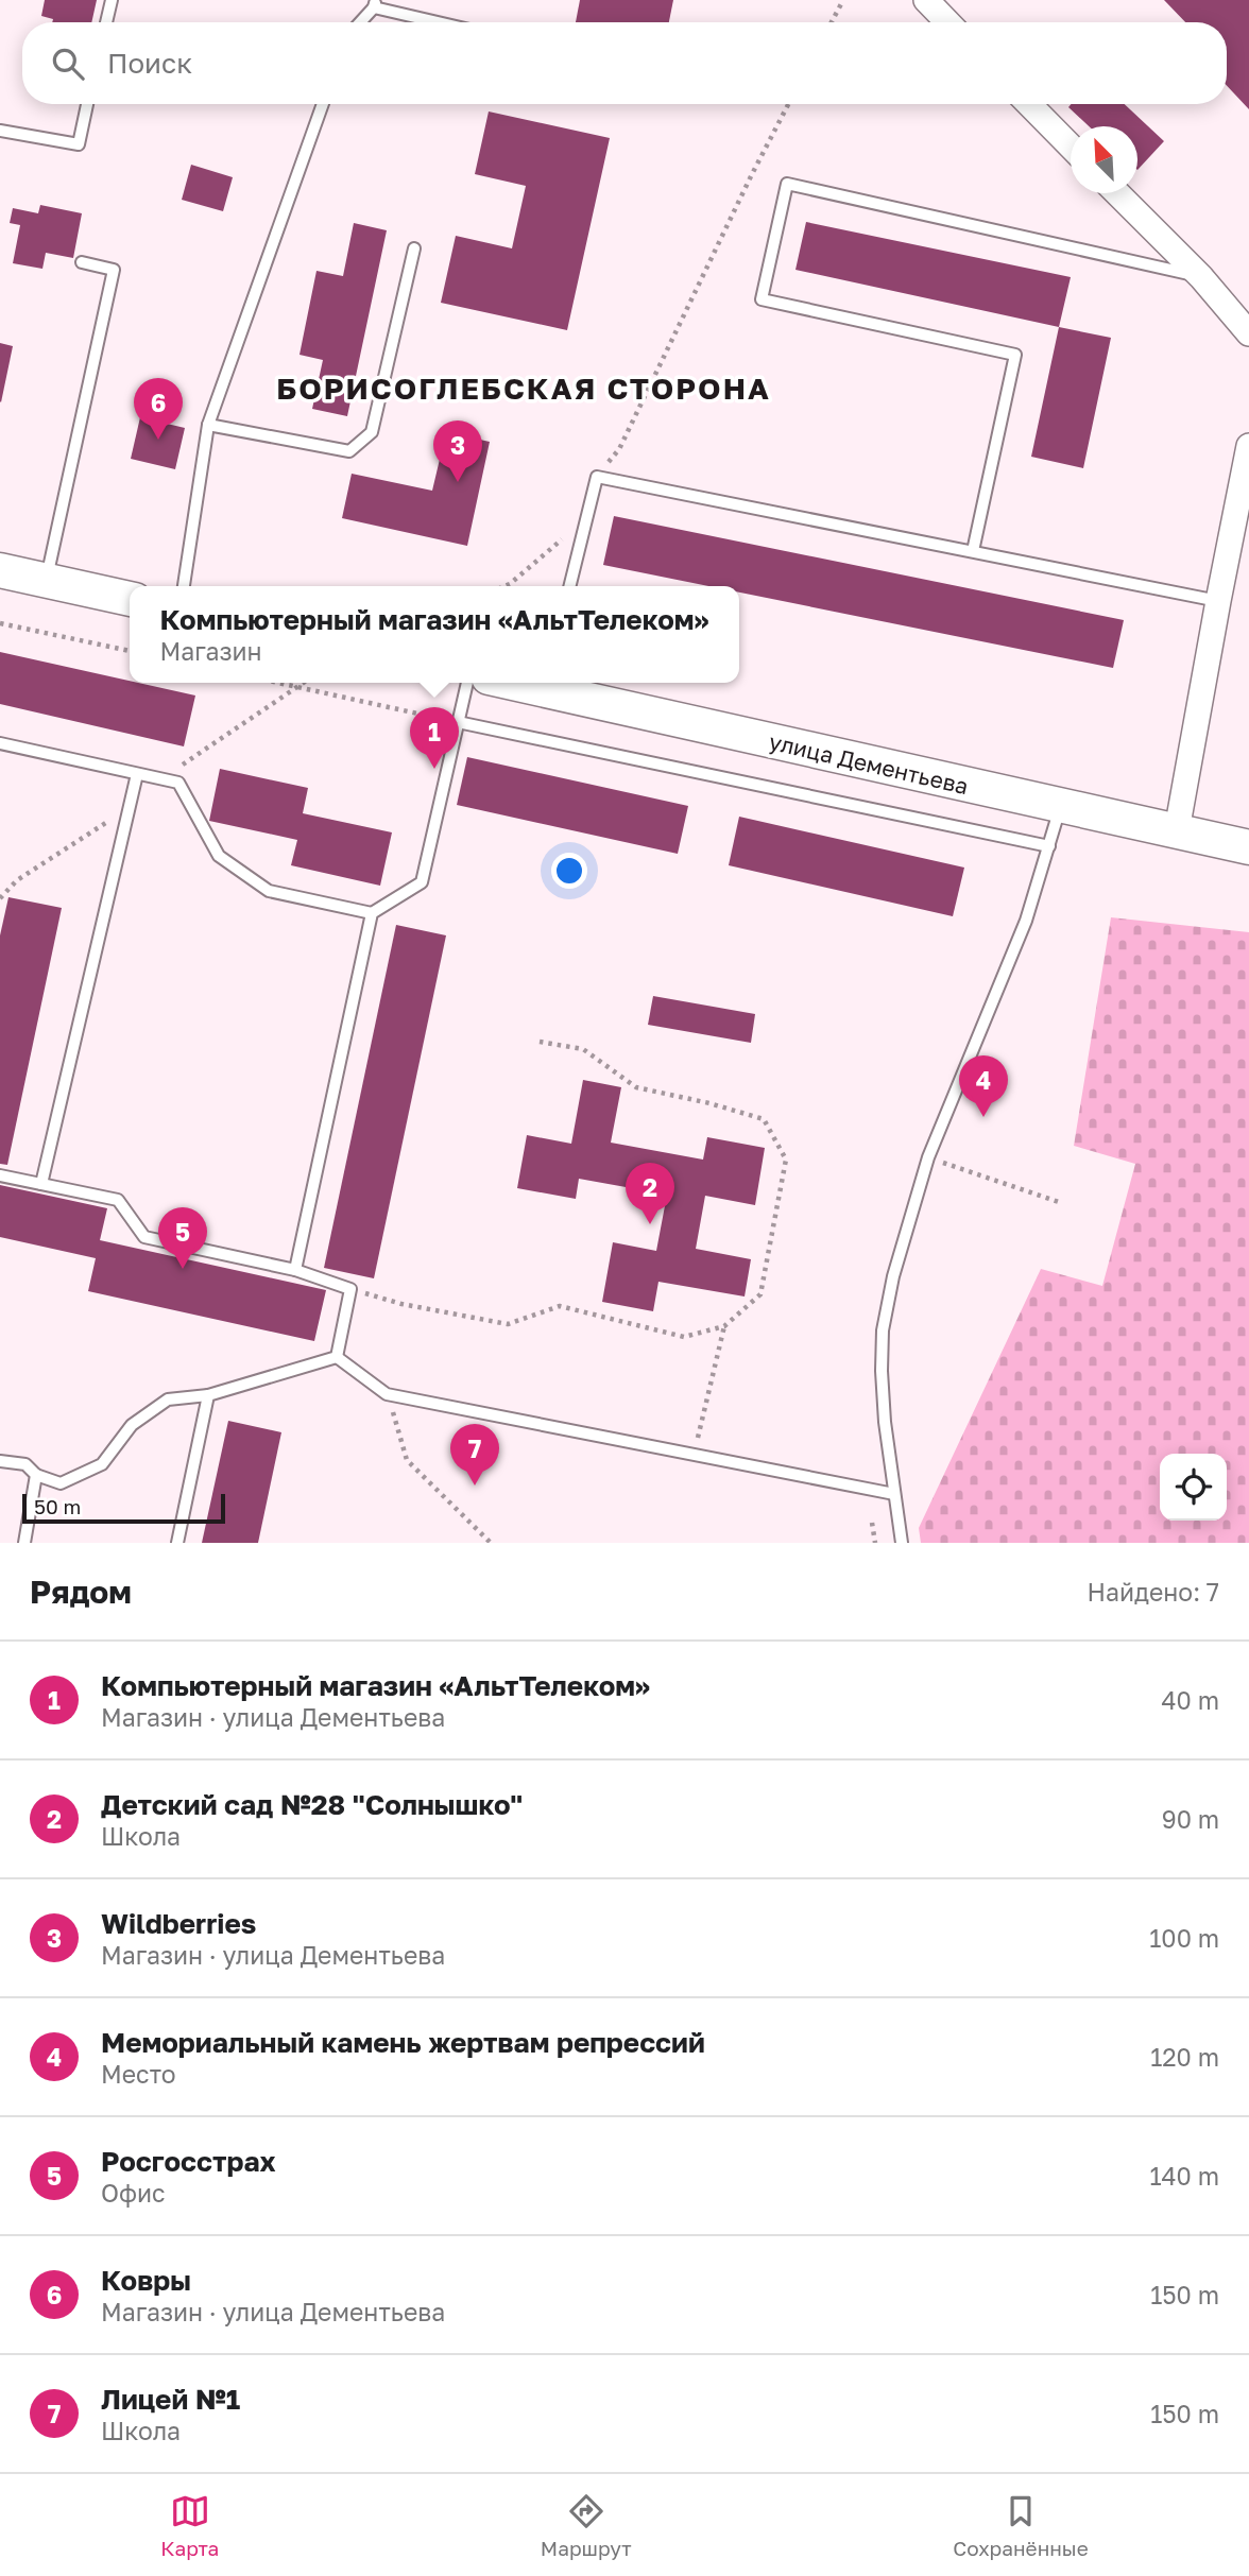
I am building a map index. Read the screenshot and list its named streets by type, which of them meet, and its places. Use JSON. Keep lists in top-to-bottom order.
{
  "streets": {
    "street": ["улица Дементьева"]
  },
  "districts": ["БОРИСОГЛЕБСКАЯ СТОРОНА"],
  "scale_bar": "50 m",
  "north": "top left",
  "page": {
    "search": "Поиск",
    "pins": [
      "6",
      "3",
      "1",
      "4",
      "2",
      "5",
      "7"
    ],
    "popup": ["Компьютерный магазин «АльтТелеком»", "Магазин"],
    "scale": "50 m",
    "heading": ["Рядом", "Найдено: 7"],
    "list": [
      {
        "mark": "1",
        "name": "Компьютерный магазин «АльтТелеком»",
        "note": "Магазин · улица Дементьева",
        "value": "40 m"
      },
      {
        "mark": "2",
        "name": "Детский сад №28 \"Солнышко\"",
        "note": "Школа",
        "value": "90 m"
      },
      {
        "mark": "3",
        "name": "Wildberries",
        "note": "Магазин · улица Дементьева",
        "value": "100 m"
      },
      {
        "mark": "4",
        "name": "Мемориальный камень жертвам репрессий",
        "note": "Место",
        "value": "120 m"
      },
      {
        "mark": "5",
        "name": "Росгосстрах",
        "note": "Офис",
        "value": "140 m"
      },
      {
        "mark": "6",
        "name": "Ковры",
        "note": "Магазин · улица Дементьева",
        "value": "150 m"
      },
      {
        "mark": "7",
        "name": "Лицей №1",
        "note": "Школа",
        "value": "150 m"
      }
    ],
    "nav": ["Карта", "Маршрут", "Сохранённые"]
  }
}
